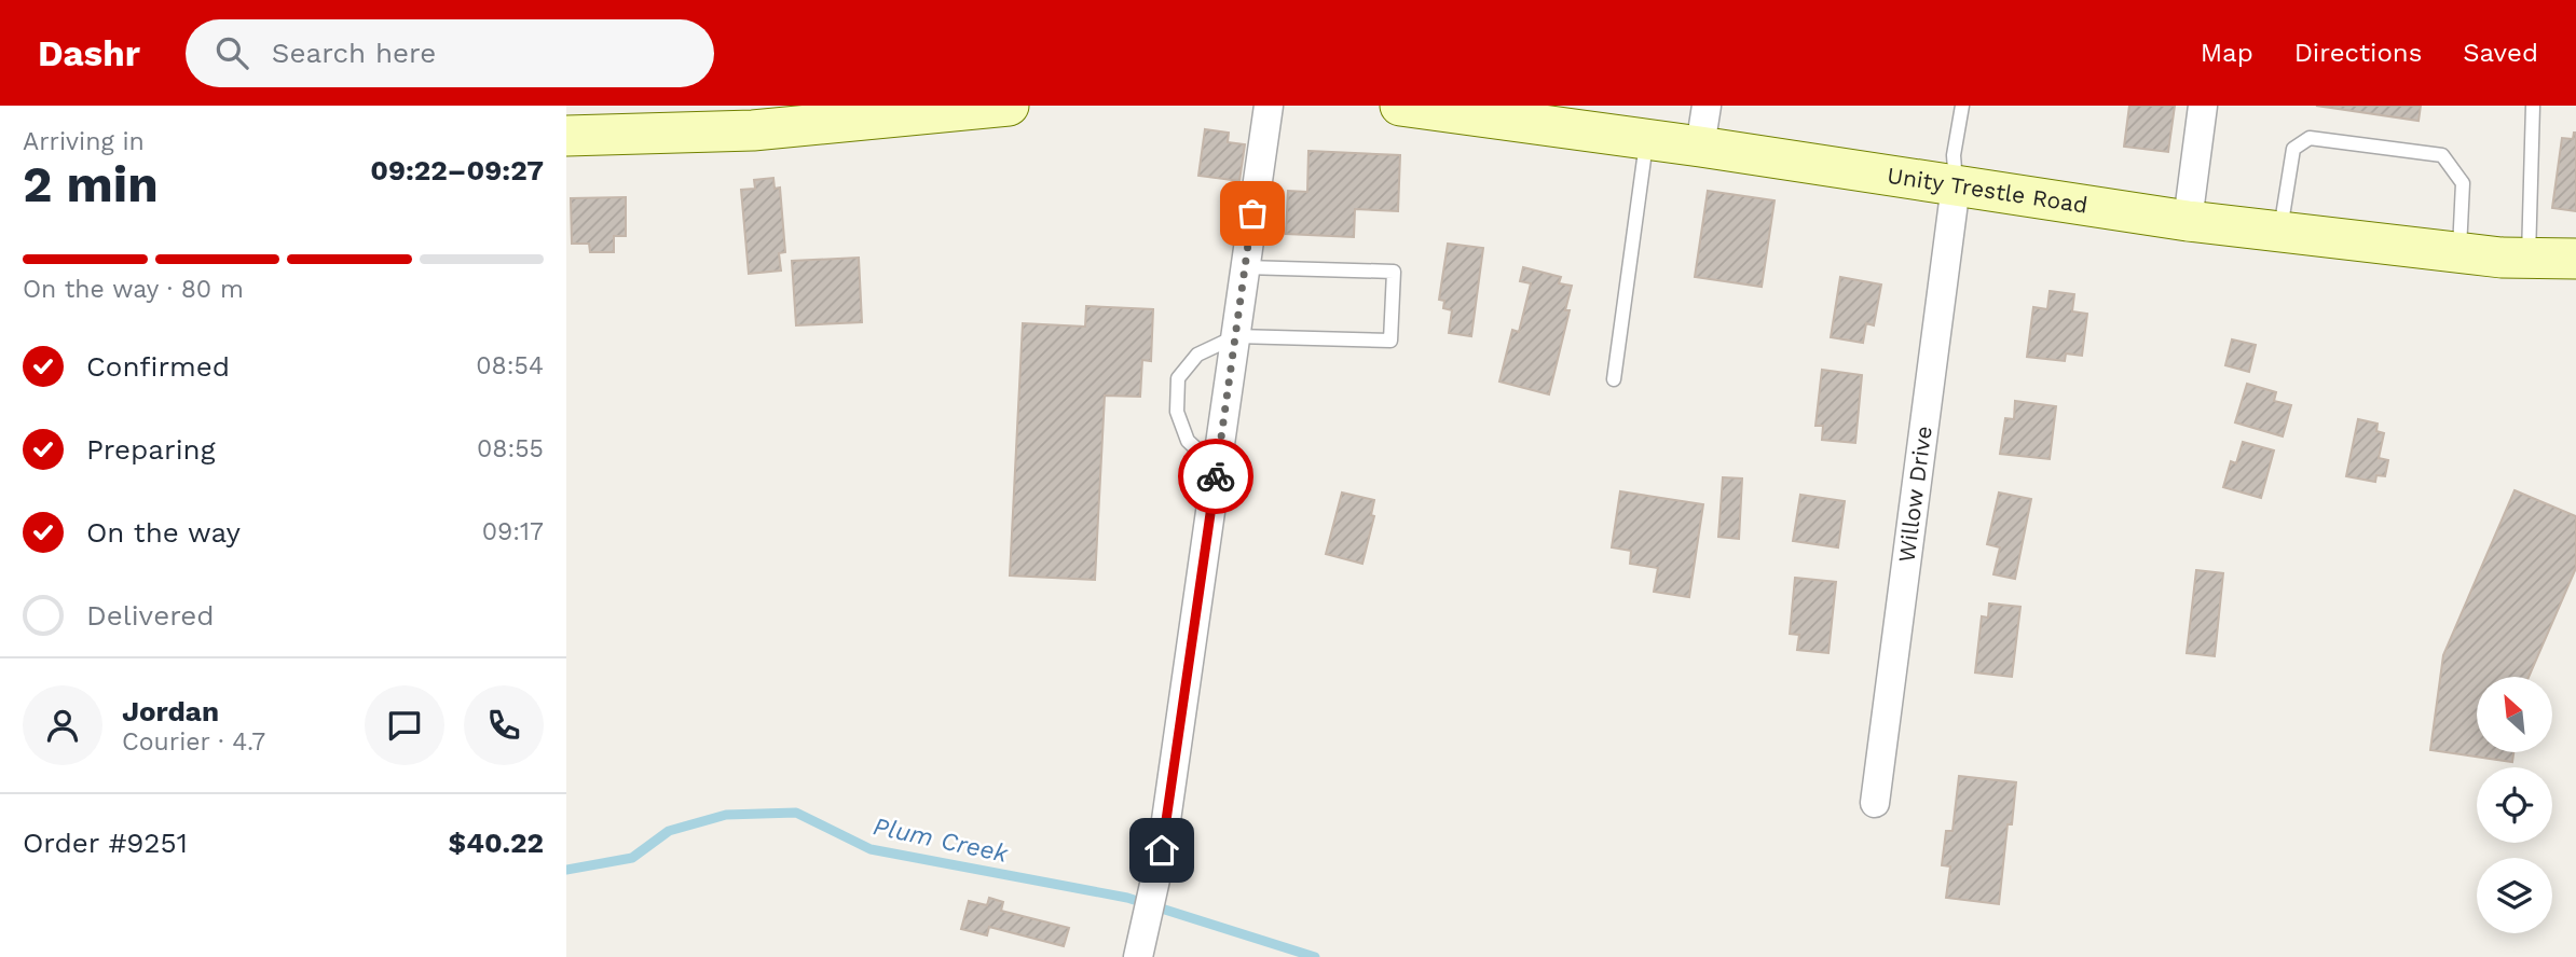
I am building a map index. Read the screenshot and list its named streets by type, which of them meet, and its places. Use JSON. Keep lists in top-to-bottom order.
{
  "streets": {
    "street": ["Unity Trestle Road", "Willow Drive"]
  },
  "crossings": [
    ["Unity Trestle Road", "Willow Drive"]
  ],
  "water": ["Plum Creek"],
  "north": "top left",
  "page": {
    "header": "Dashr",
    "search": "Search here",
    "nav": ["Map", "Directions", "Saved"],
    "heading": ["2 min", "Arriving in", "09:22–09:27"],
    "panel": [
      "Jordan",
      "Courier · 4.7",
      "Order #9251",
      "$40.22"
    ],
    "bar": "On the way · 80 m",
    "list": [
      ["Confirmed", "08:54"],
      ["Preparing", "08:55"],
      ["On the way", "09:17"],
      "Delivered"
    ]
  }
}
